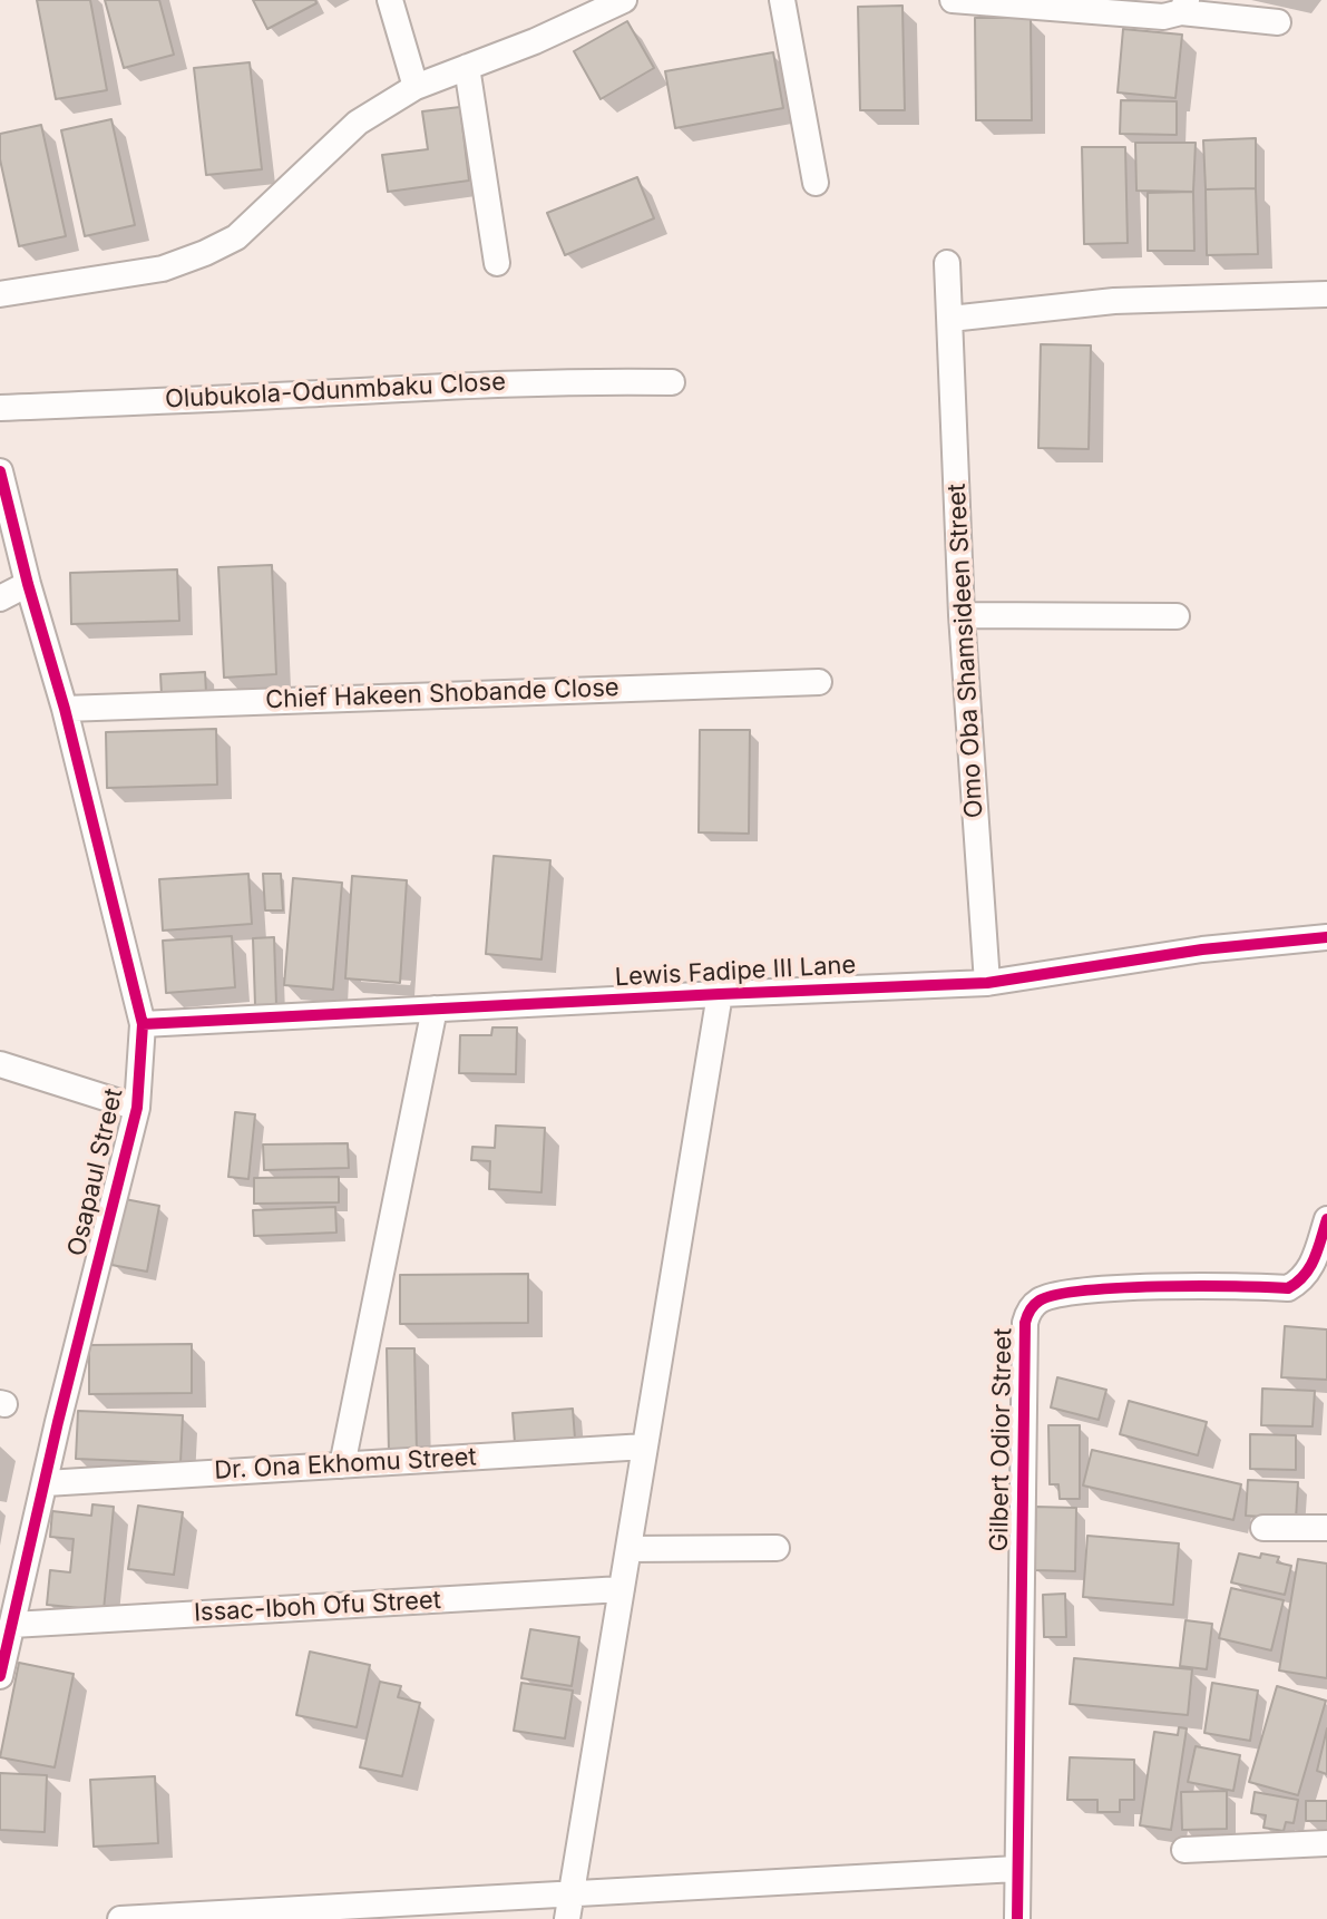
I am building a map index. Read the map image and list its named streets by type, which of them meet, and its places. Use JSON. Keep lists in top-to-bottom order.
{
  "streets": {
    "street": [
      "Olubukola-Odunmbaku Close",
      "Omo Oba Shamsideen Street",
      "Chief Hakeen Shobande Close",
      "Lewis Fadipe III Lane",
      "Osapaul Street",
      "Gilbert Odior Street",
      "Dr. Ona Ekhomu Street",
      "Issac-Iboh Ofu Street"
    ]
  },
  "crossings": [
    ["Omo Oba Shamsideen Street", "Lewis Fadipe III Lane"],
    ["Chief Hakeen Shobande Close", "Osapaul Street"],
    ["Lewis Fadipe III Lane", "Osapaul Street"],
    ["Osapaul Street", "Dr. Ona Ekhomu Street"],
    ["Osapaul Street", "Issac-Iboh Ofu Street"]
  ]
}
